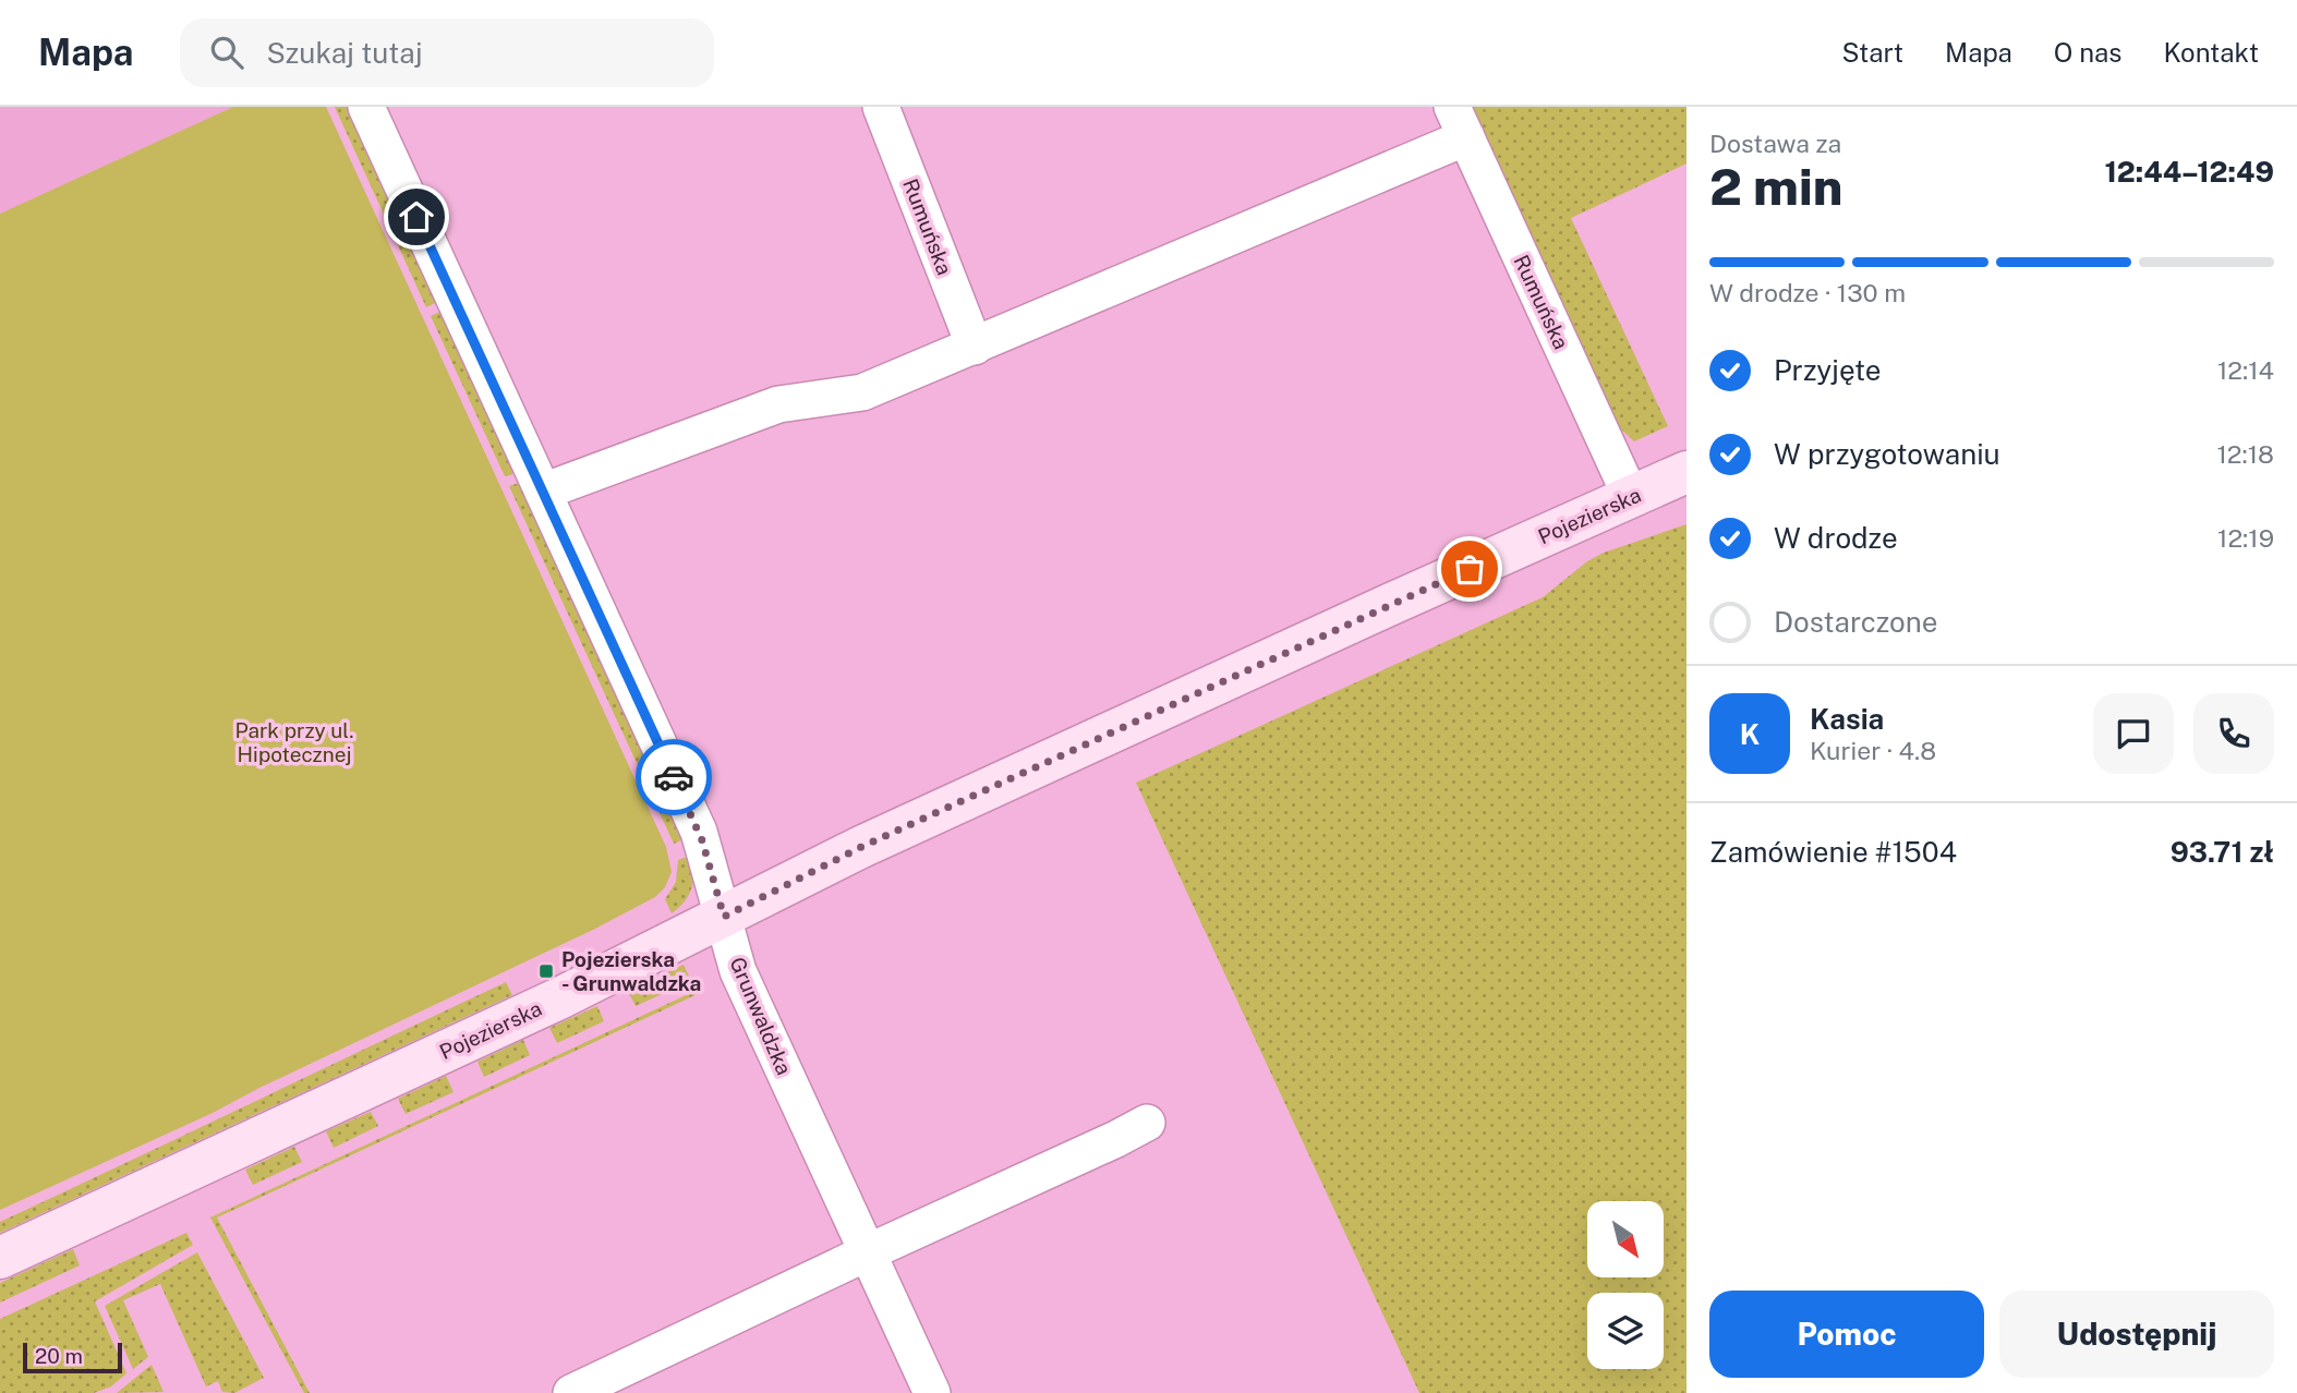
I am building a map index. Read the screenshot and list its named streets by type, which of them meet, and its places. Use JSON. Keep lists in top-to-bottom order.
{
  "streets": {
    "street": ["Rumuńska", "Pojezierska", "Grunwaldzka"]
  },
  "crossings": [
    ["Rumuńska", "Pojezierska"],
    ["Pojezierska", "Grunwaldzka"]
  ],
  "parks": ["Park przy ul. Hipotecznej"],
  "places": {
    "transit": ["Pojezierska - Grunwaldzka"]
  },
  "scale_bar": "20 m",
  "north": "bottom right",
  "page": {
    "header": "Mapa",
    "search": "Szukaj tutaj",
    "nav": [
      "Start",
      "Mapa",
      "O nas",
      "Kontakt"
    ],
    "heading": ["2 min", "Dostawa za", "12:44–12:49"],
    "panel": [
      "Kasia",
      "Kurier · 4.8",
      "Zamówienie #1504",
      "93.71 zł"
    ],
    "bar": "W drodze · 130 m",
    "list": [
      ["Przyjęte", "12:14"],
      ["W przygotowaniu", "12:18"],
      ["W drodze", "12:19"],
      "Dostarczone"
    ],
    "round": "K",
    "buttons": ["Pomoc", "Udostępnij"],
    "scale": "20 m"
  }
}
